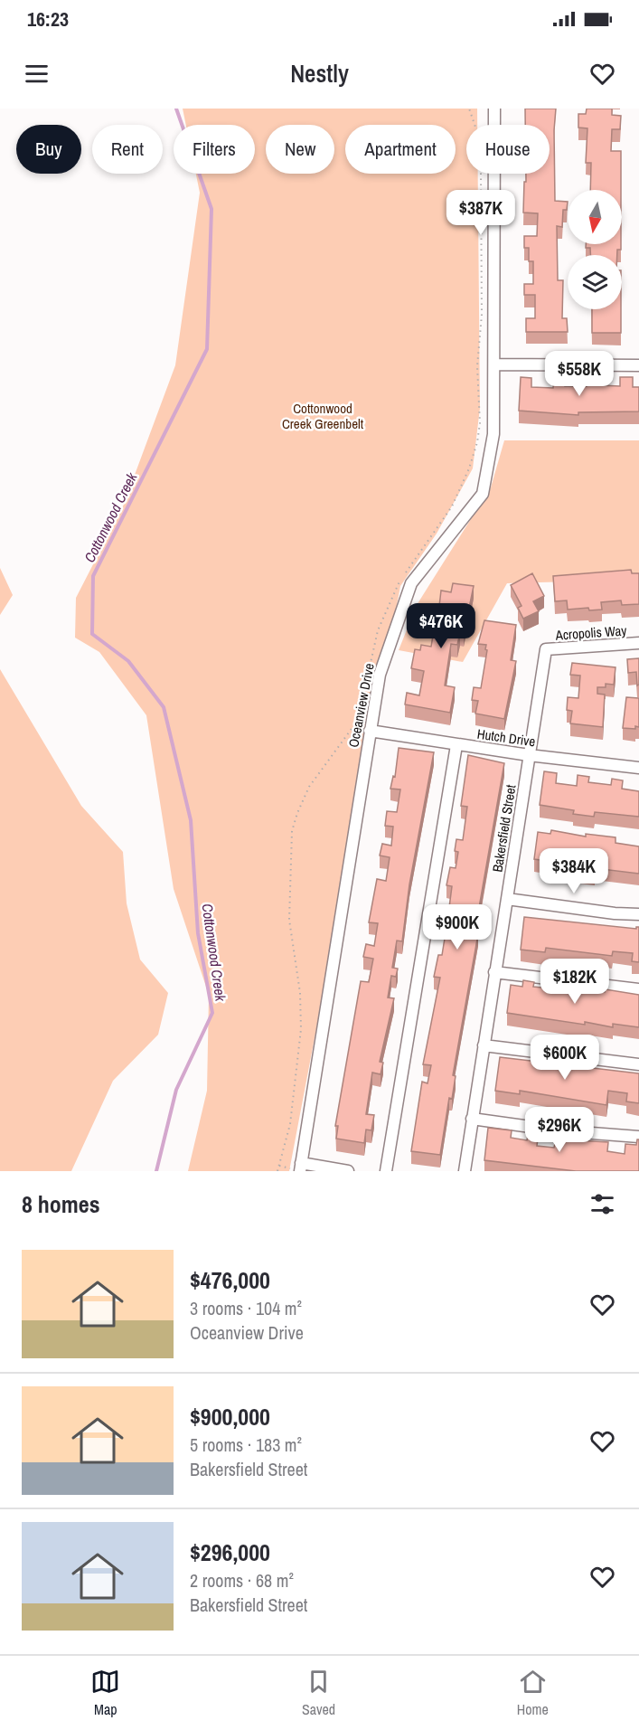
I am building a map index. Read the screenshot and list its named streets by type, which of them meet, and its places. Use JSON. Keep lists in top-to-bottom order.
{
  "streets": {
    "street": [
      "Acropolis Way",
      "Oceanview Drive",
      "Hutch Drive",
      "Bakersfield Street"
    ]
  },
  "crossings": [
    ["Acropolis Way", "Bakersfield Street"],
    ["Oceanview Drive", "Hutch Drive"],
    ["Hutch Drive", "Bakersfield Street"]
  ],
  "water": ["Cottonwood Creek"],
  "parks": ["Cottonwood Creek Greenbelt"],
  "north": "bottom",
  "page": {
    "status": "16:23",
    "header": "Nestly",
    "chip": [
      "Buy",
      "Rent",
      "Filters",
      "New",
      "Apartment",
      "House"
    ],
    "price": [
      "$387K",
      "$558K",
      "$476K",
      "$384K",
      "$900K",
      "$182K",
      "$600K",
      "$296K"
    ],
    "heading": "8 homes",
    "list": [
      {
        "name": "$476,000",
        "note": "3 rooms · 104 m² · Oceanview Drive"
      },
      {
        "name": "$900,000",
        "note": "5 rooms · 183 m² · Bakersfield Street"
      },
      {
        "name": "$296,000",
        "note": "2 rooms · 68 m² · Bakersfield Street"
      }
    ],
    "tabs": ["Map", "Saved", "Home"]
  }
}
